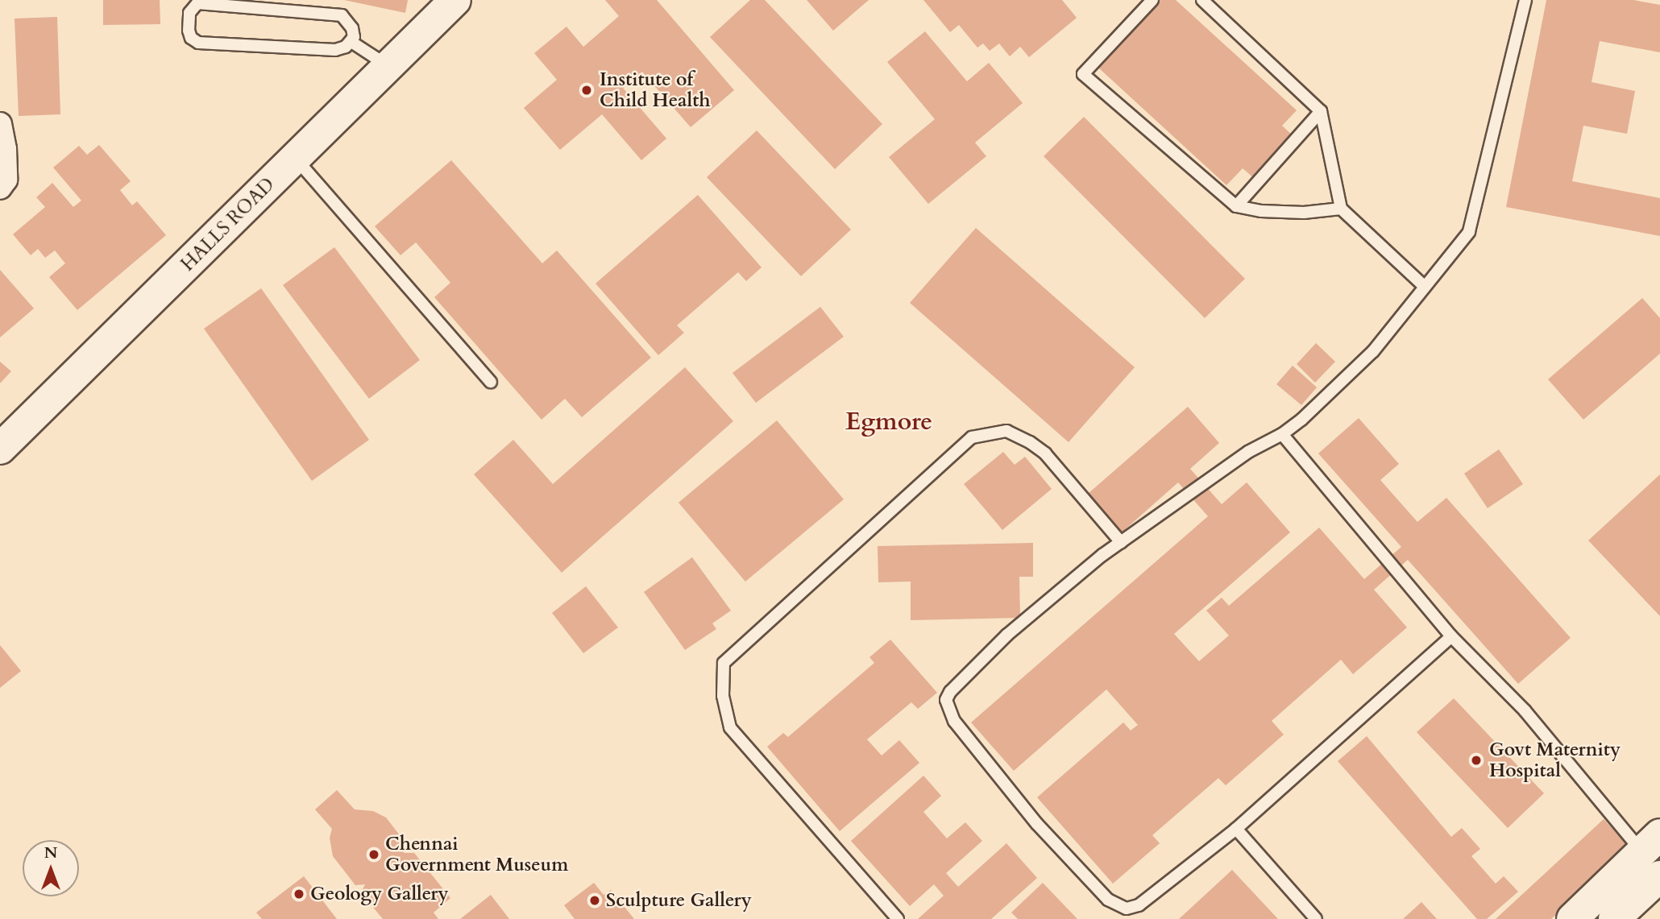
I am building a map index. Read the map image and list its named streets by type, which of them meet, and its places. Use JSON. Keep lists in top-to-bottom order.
{
  "streets": {
    "main road": ["HALLS ROAD"]
  },
  "districts": ["Egmore"],
  "places": [
    "Institute of Child Health",
    "Govt Maternity Hospital",
    "Chennai Government Museum",
    "Geology Gallery",
    "Sculpture Gallery"
  ],
  "north": "top"
}
